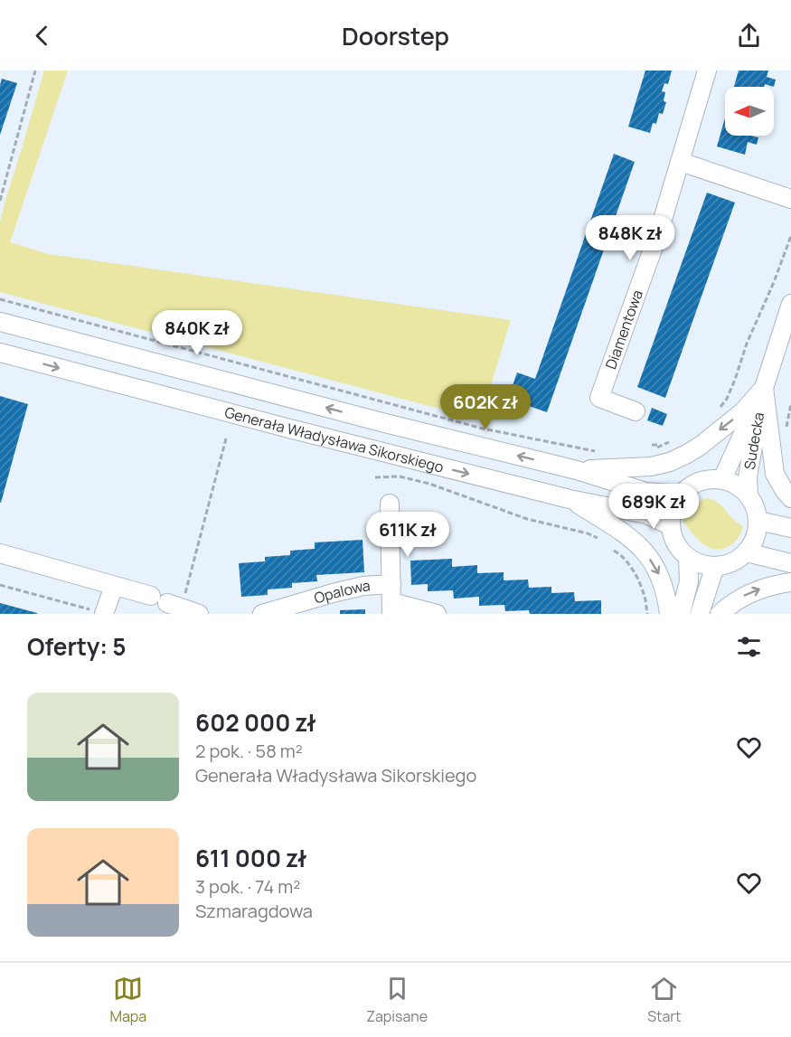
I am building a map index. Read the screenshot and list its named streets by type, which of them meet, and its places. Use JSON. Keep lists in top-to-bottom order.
{
  "streets": {
    "street": [
      "Diamentowa",
      "Generała Władysława Sikorskiego",
      "Sudecka",
      "Opalowa"
    ]
  },
  "crossings": [
    ["Generała Władysława Sikorskiego", "Sudecka"]
  ],
  "north": "left",
  "page": {
    "header": "Doorstep",
    "price": [
      "848K zł",
      "840K zł",
      "602K zł",
      "689K zł",
      "611K zł"
    ],
    "heading": "Oferty: 5",
    "list": [
      {
        "name": "602 000 zł",
        "note": "2 pok. · 58 m² · Generała Władysława Sikorskiego"
      },
      {
        "name": "611 000 zł",
        "note": "3 pok. · 74 m² · Szmaragdowa"
      }
    ],
    "tabs": ["Mapa", "Zapisane", "Start"]
  }
}
